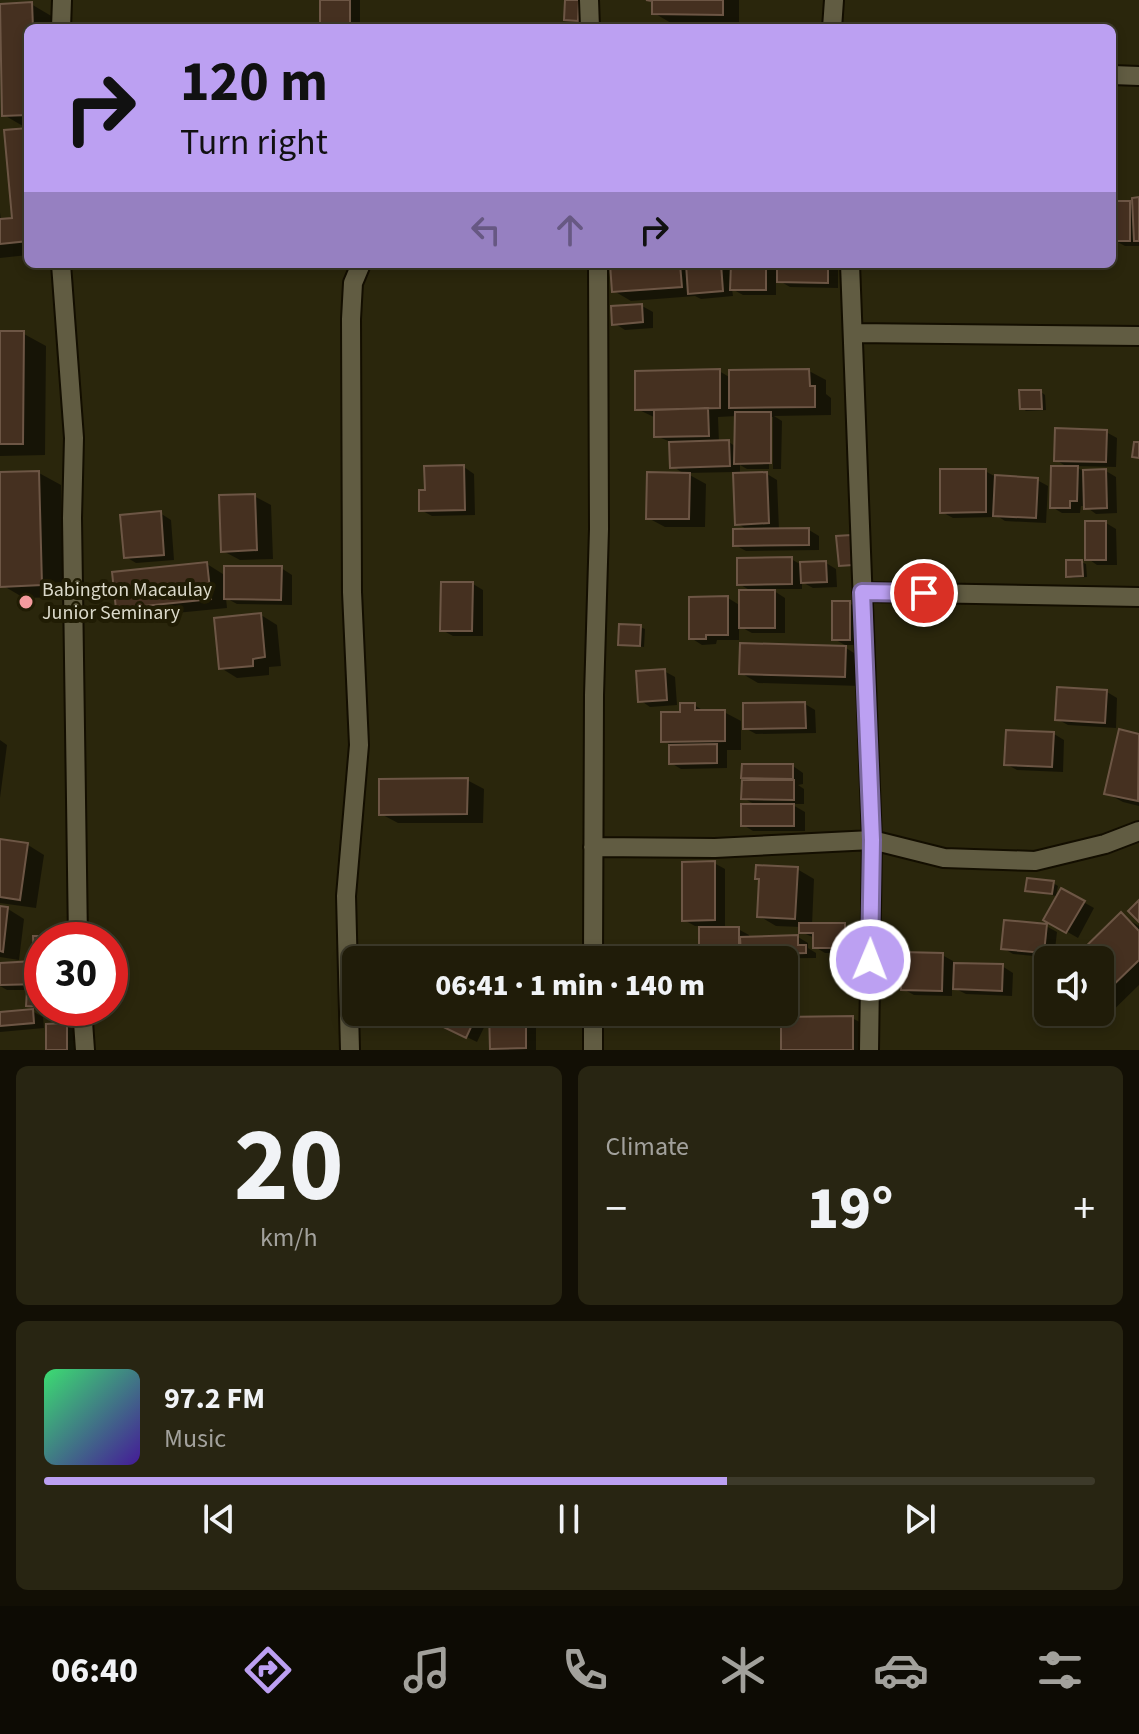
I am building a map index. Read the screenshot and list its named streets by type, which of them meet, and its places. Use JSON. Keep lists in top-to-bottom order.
{
  "places": ["Babington Macaulay Junior Seminary"],
  "page": {
    "turn": ["120 m", "Turn right"],
    "limit": "30",
    "trip": "06:41 · 1 min · 140 m",
    "tile": [
      ["20", "km/h"],
      "Climate"
    ],
    "heat": ["−", "19°", "+"],
    "song": ["97.2 FM", "Music"],
    "tabs": "06:40"
  }
}
